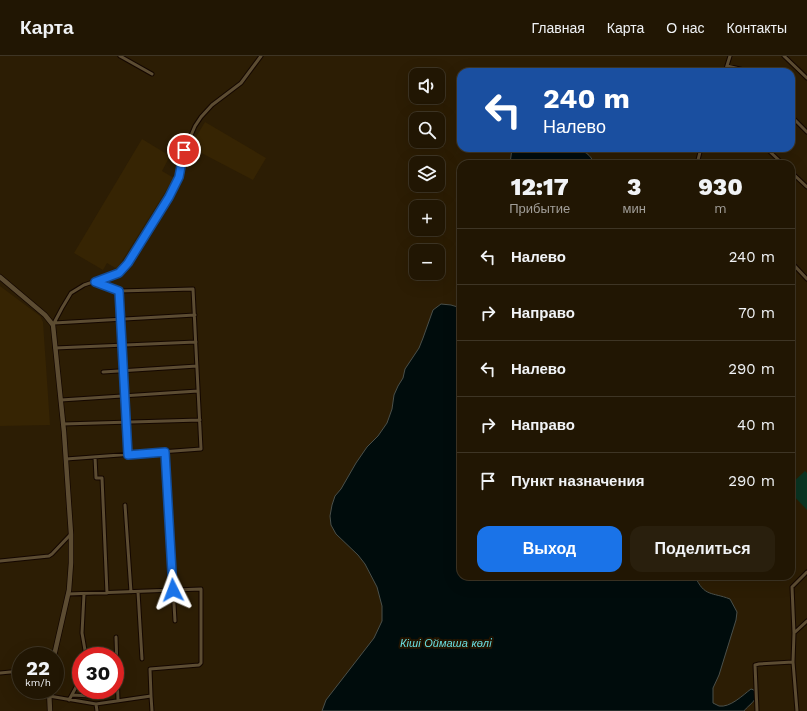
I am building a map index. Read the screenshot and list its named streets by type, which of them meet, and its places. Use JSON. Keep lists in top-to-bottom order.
{
  "water": ["Кіші Оймаша көлi"],
  "page": {
    "header": "Карта",
    "nav": [
      "Главная",
      "Карта",
      "О нас",
      "Контакты"
    ],
    "map_buttons": ["+", "−"],
    "turn": ["240 m", "Налево"],
    "eta": [
      "12:17",
      "Прибытие",
      "3",
      "мин",
      "930",
      "m"
    ],
    "list": [
      {
        "name": "Налево",
        "value": "240 m"
      },
      {
        "name": "Направо",
        "value": "70 m"
      },
      {
        "name": "Налево",
        "value": "290 m"
      },
      {
        "name": "Направо",
        "value": "40 m"
      },
      {
        "name": "Пункт назначения",
        "value": "290 m"
      }
    ],
    "buttons": ["Выход", "Поделиться"],
    "speed": "22 km/h",
    "limit": "30"
  }
}
